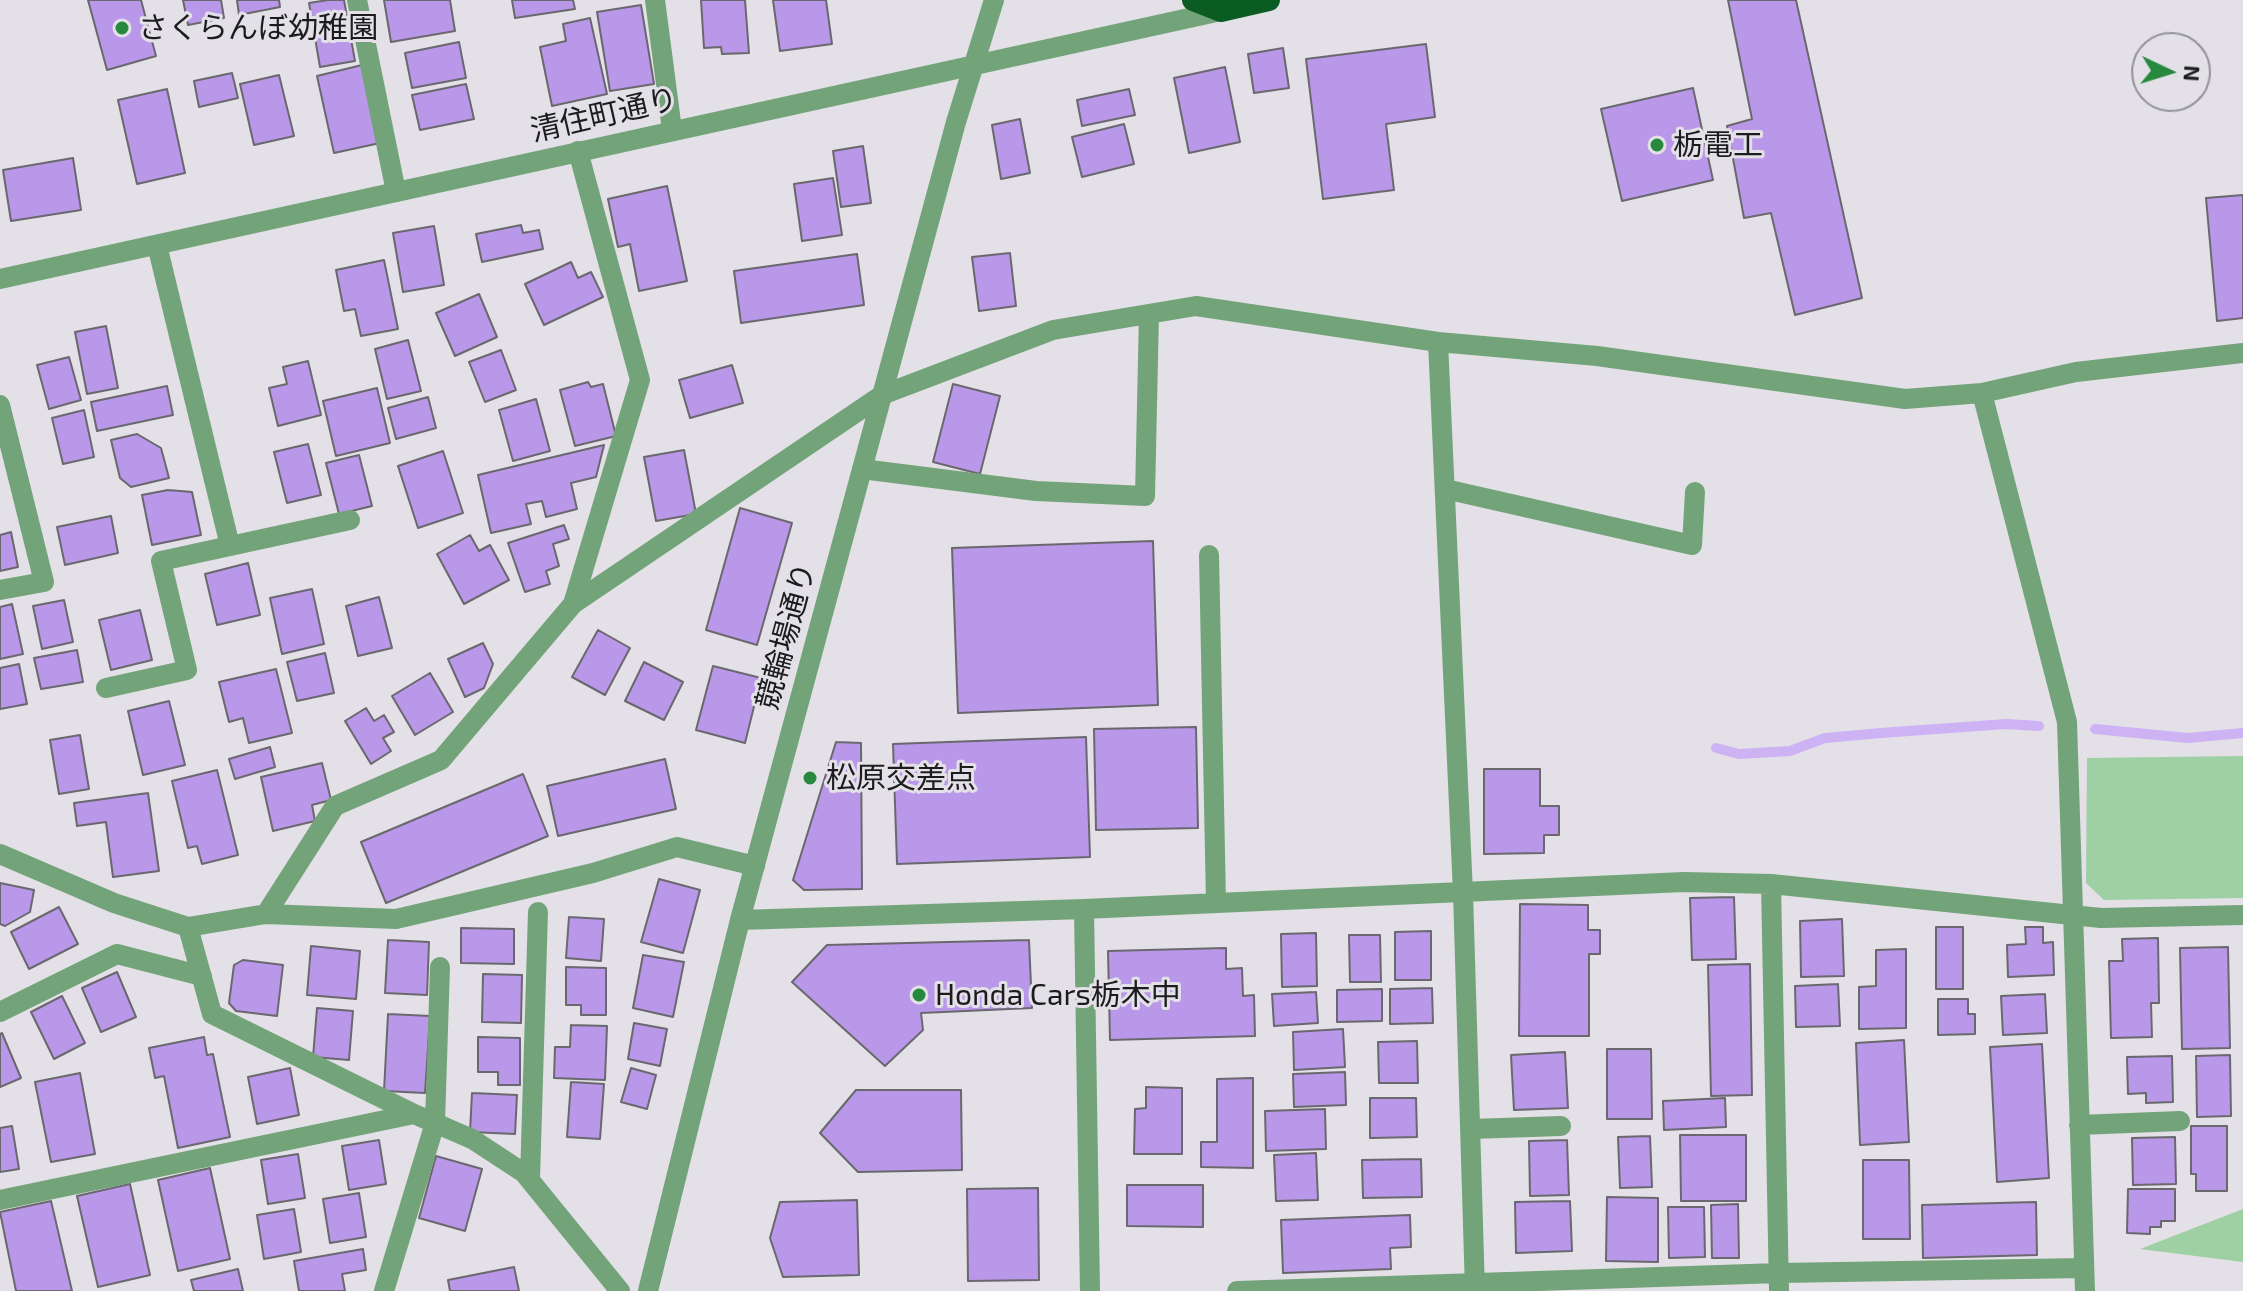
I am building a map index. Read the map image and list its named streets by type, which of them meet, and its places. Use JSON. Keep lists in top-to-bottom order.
{
  "streets": {
    "street": ["清住町通り", "競輪場通り"]
  },
  "crossings": [
    ["清住町通り", "競輪場通り"]
  ],
  "places": [
    "さくらんぼ幼稚園",
    "栃電工",
    "松原交差点",
    "Honda Cars栃木中"
  ],
  "north": "right"
}
